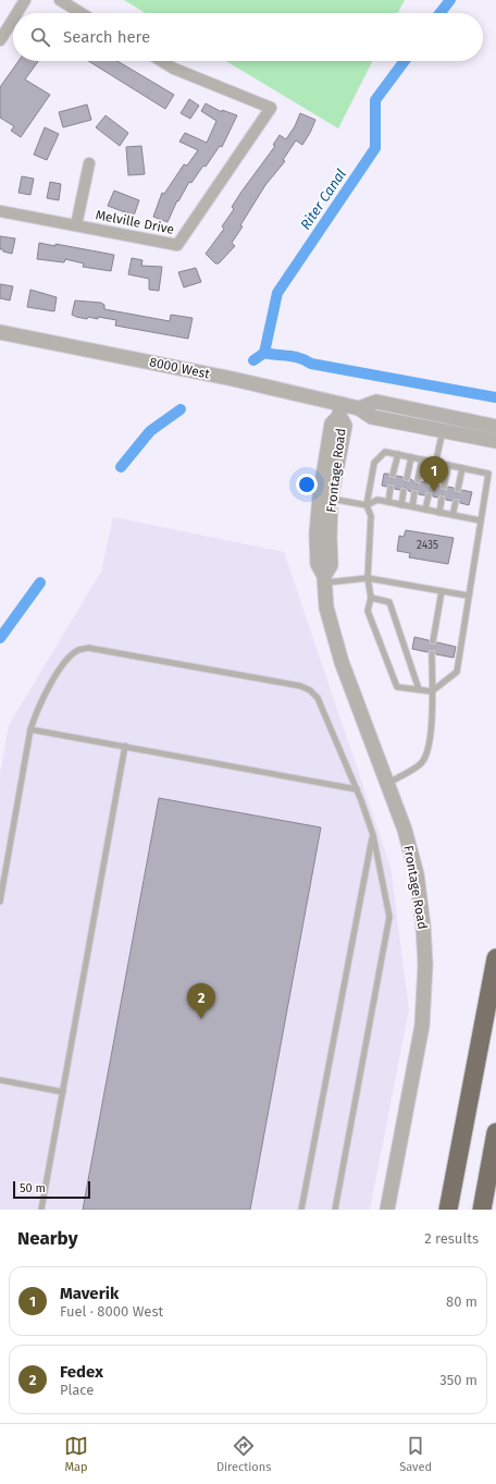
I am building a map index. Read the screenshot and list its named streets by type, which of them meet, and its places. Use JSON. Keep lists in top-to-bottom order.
{
  "streets": {
    "street": ["Melville Drive", "8000 West", "Frontage Road"]
  },
  "crossings": [
    ["8000 West", "Frontage Road"]
  ],
  "water": ["Riter Canal"],
  "house_numbers": ["2435"],
  "scale_bar": "50 m",
  "page": {
    "search": "Search here",
    "pins": ["1", "2"],
    "scale": "50 m",
    "heading": ["Nearby", "2 results"],
    "list": [
      {
        "mark": "1",
        "name": "Maverik",
        "note": "Fuel · 8000 West",
        "value": "80 m"
      },
      {
        "mark": "2",
        "name": "Fedex",
        "note": "Place",
        "value": "350 m"
      }
    ],
    "nav": ["Map", "Directions", "Saved"]
  }
}
